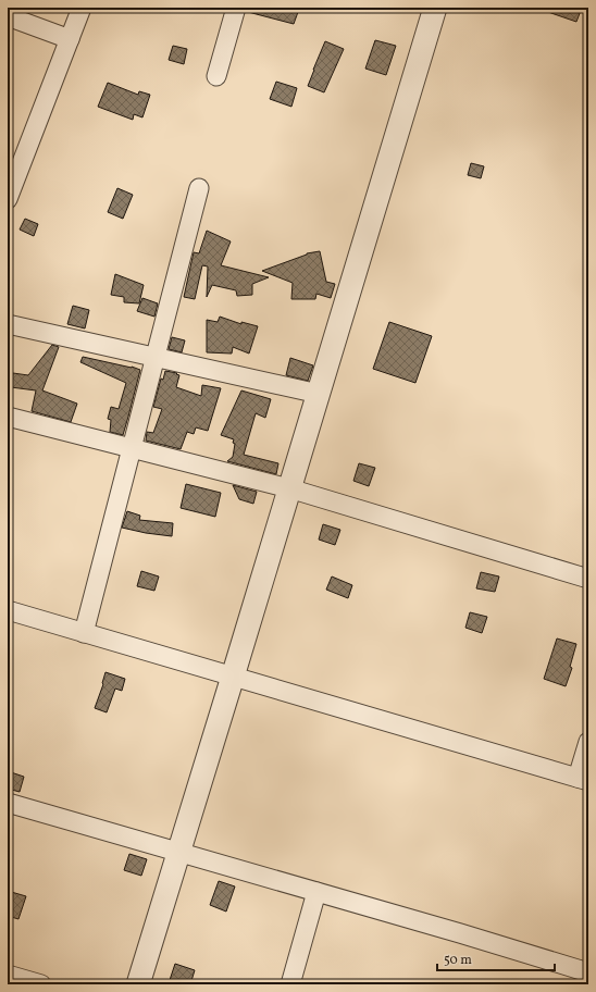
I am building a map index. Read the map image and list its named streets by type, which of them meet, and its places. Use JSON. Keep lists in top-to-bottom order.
{
  "scale_bar": "50 m"
}
